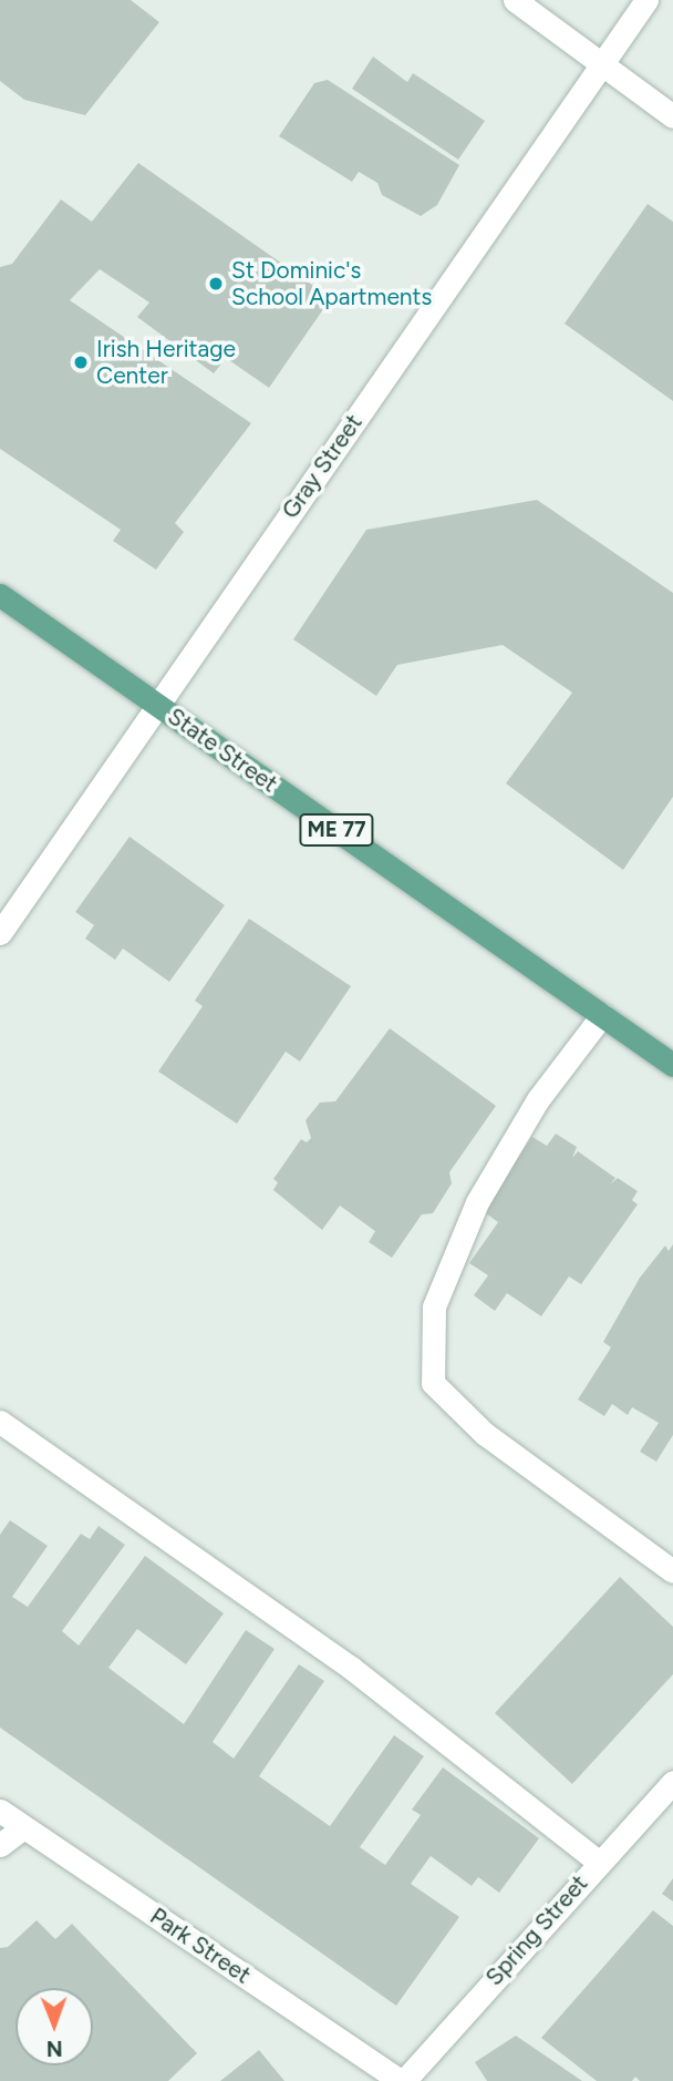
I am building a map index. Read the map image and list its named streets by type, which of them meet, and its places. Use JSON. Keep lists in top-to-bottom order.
{
  "streets": {
    "main road": ["State Street", "ME 77"],
    "street": ["Gray Street", "Spring Street", "Park Street"]
  },
  "crossings": [
    ["Gray Street", "State Street"],
    ["Spring Street", "Park Street"]
  ],
  "places": ["St Dominic's School Apartments", "Irish Heritage Center"],
  "north": "bottom"
}
